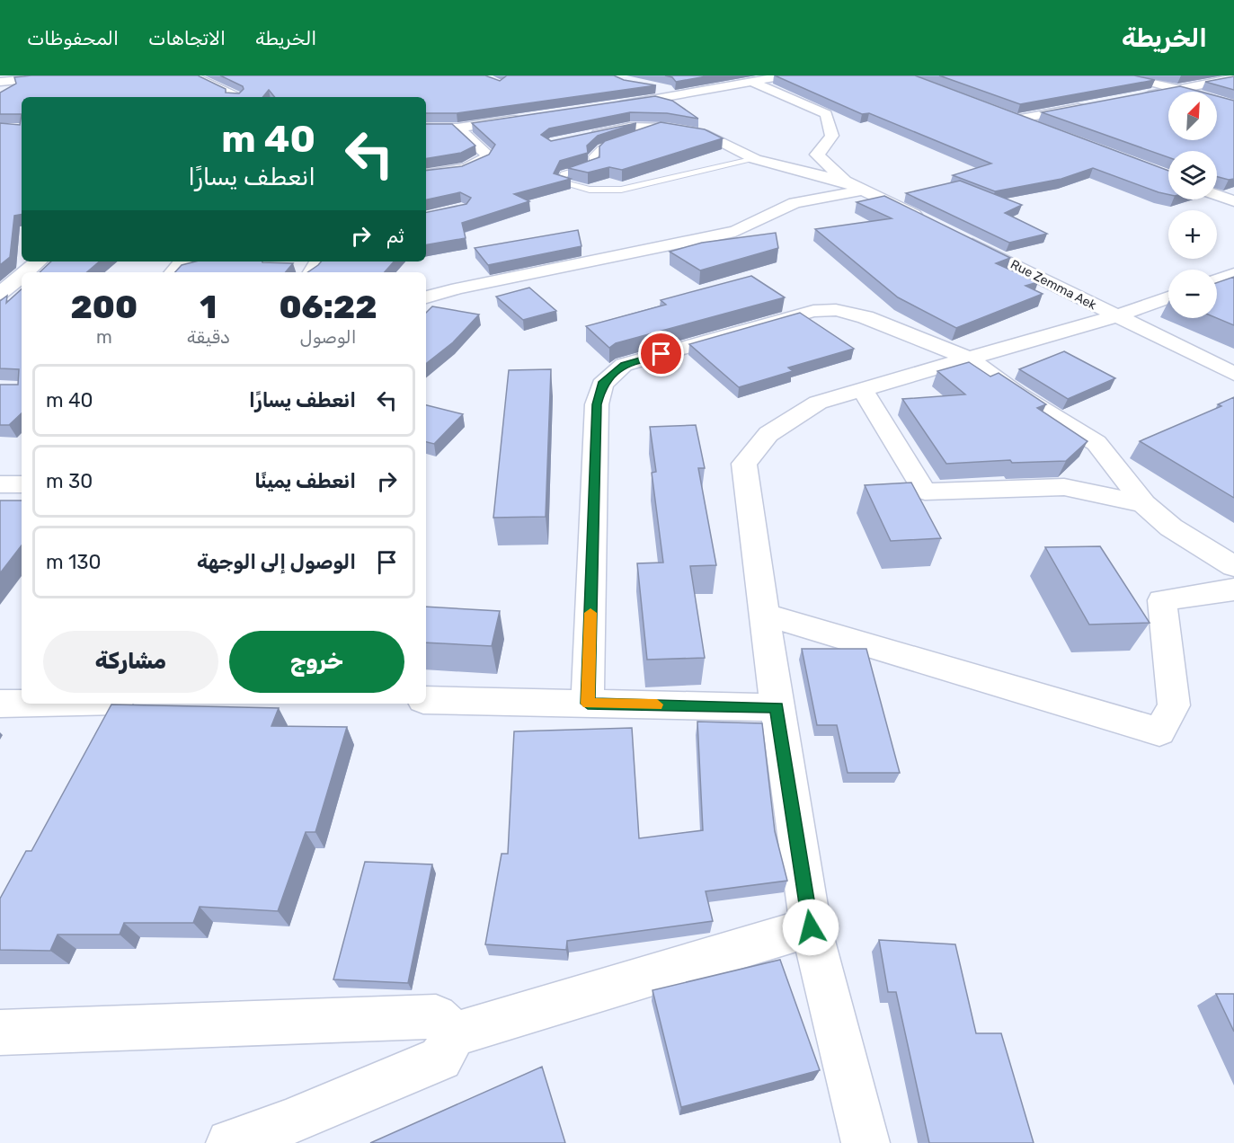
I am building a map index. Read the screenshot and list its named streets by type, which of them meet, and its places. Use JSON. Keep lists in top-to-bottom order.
{
  "streets": {
    "street": ["Rue Zemma Aek"]
  },
  "north": "top right",
  "page": {
    "header": "الخريطة",
    "nav": ["الخريطة", "الاتجاهات", "المحفوظات"],
    "map_buttons": ["+", "−"],
    "turn": ["40 m", "انعطف يسارًا"],
    "then": "ثم",
    "eta": [
      "06:22",
      "الوصول",
      "1",
      "دقيقة",
      "200",
      "m"
    ],
    "list": [
      {
        "name": "انعطف يسارًا",
        "value": "40 m"
      },
      {
        "name": "انعطف يمينًا",
        "value": "30 m"
      },
      {
        "name": "الوصول إلى الوجهة",
        "value": "130 m"
      }
    ],
    "buttons": ["خروج", "مشاركة"]
  }
}
